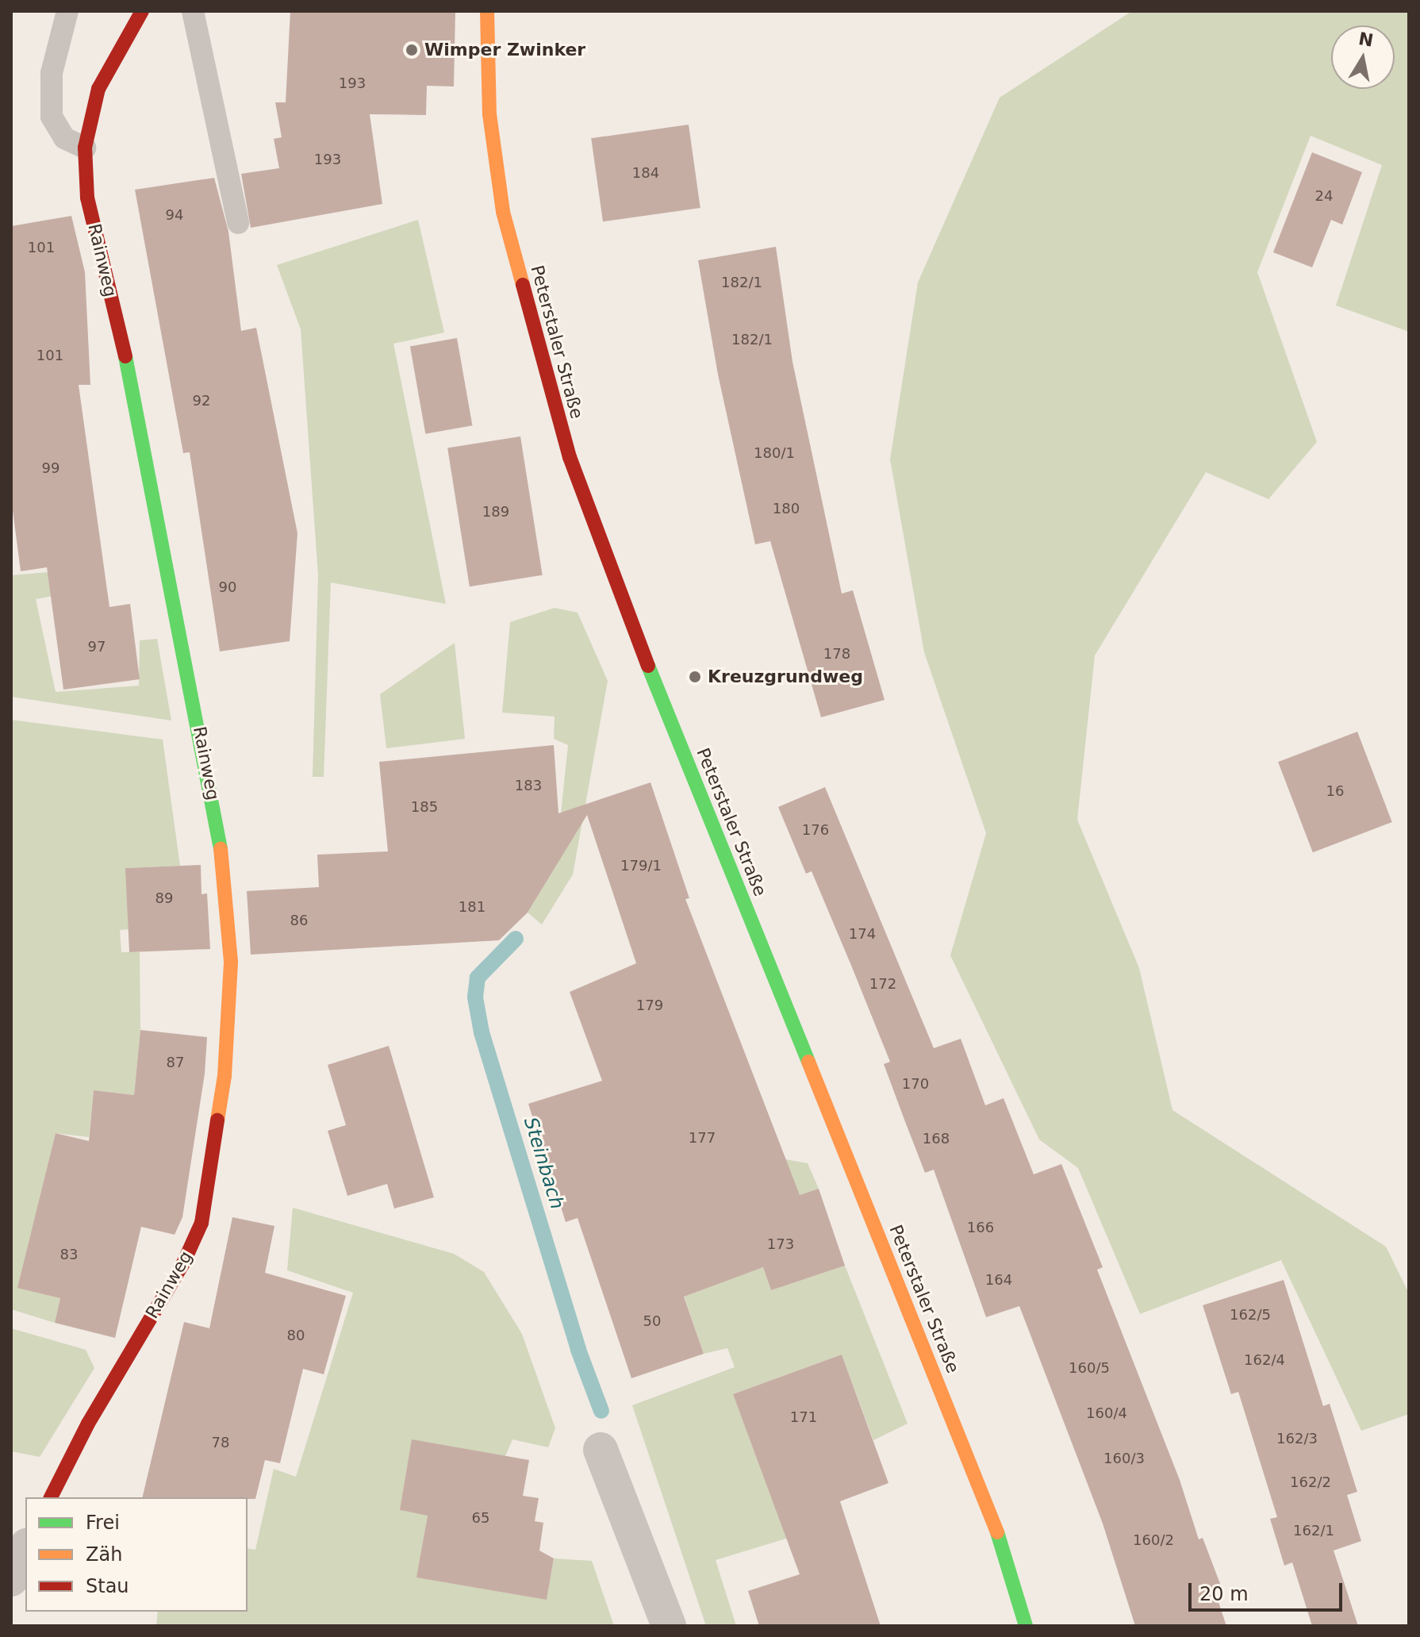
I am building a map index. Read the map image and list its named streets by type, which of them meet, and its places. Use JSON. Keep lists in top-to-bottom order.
{
  "streets": {
    "main road": ["Rainweg", "Peterstaler Straße"]
  },
  "water": ["Steinbach"],
  "places": ["Wimper Zwinker", "Kreuzgrundweg"],
  "house_numbers": [
    "193",
    "193",
    "184",
    "24",
    "94",
    "101",
    "182/1",
    "182/1",
    "101",
    "92",
    "180/1",
    "99",
    "180",
    "189",
    "90",
    "97",
    "178",
    "183",
    "16",
    "185",
    "176",
    "179/1",
    "89",
    "181",
    "86",
    "174",
    "172",
    "179",
    "87",
    "170",
    "177",
    "168",
    "166",
    "173",
    "83",
    "164",
    "162/5",
    "50",
    "80",
    "162/4",
    "160/5",
    "160/4",
    "171",
    "162/3",
    "78",
    "160/3",
    "162/2",
    "65",
    "162/1",
    "160/2"
  ],
  "legend": ["Frei", "Zäh", "Stau"],
  "scale_bar": "20 m",
  "north": "top"
}
